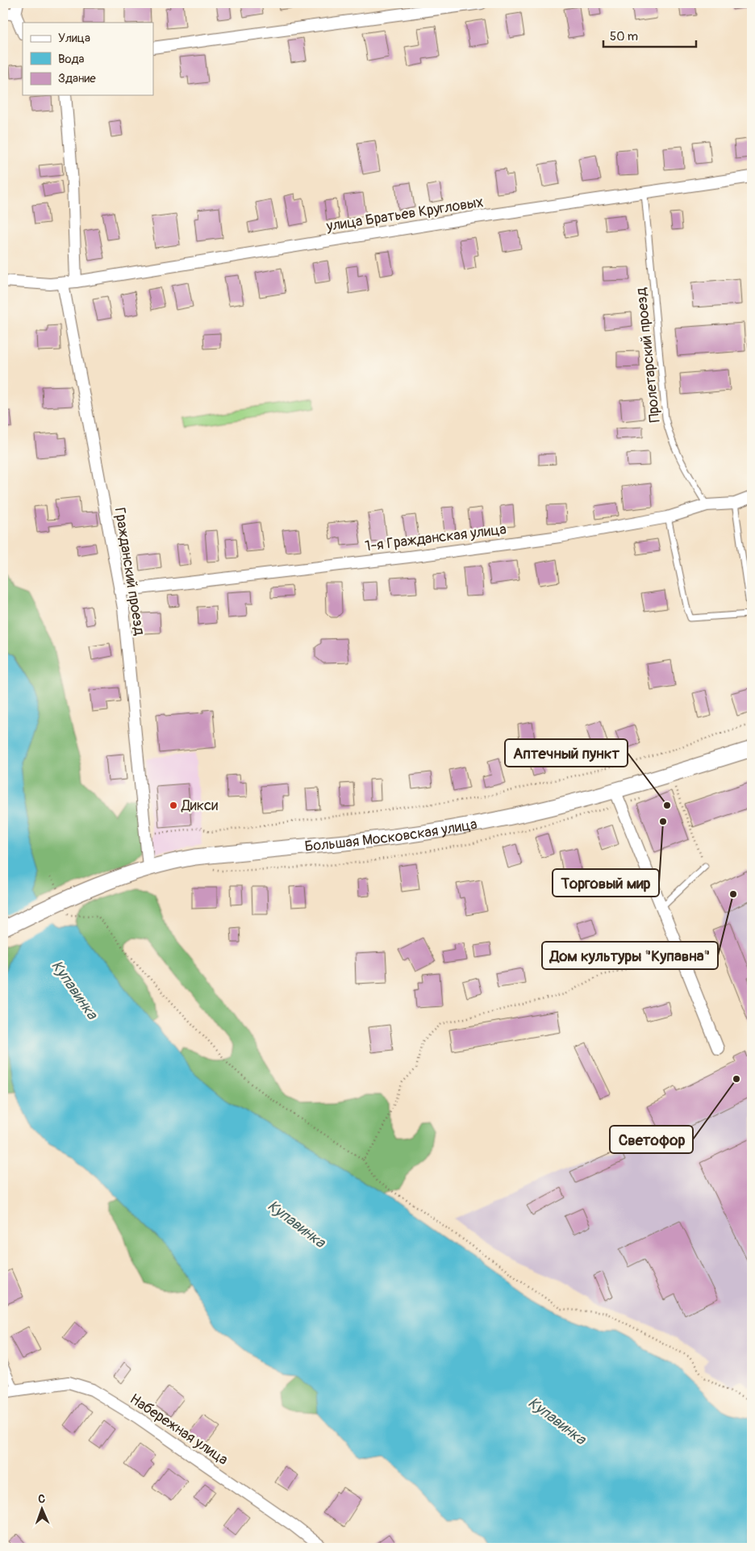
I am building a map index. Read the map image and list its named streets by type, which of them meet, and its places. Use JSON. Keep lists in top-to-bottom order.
{
  "streets": {
    "main road": ["Большая Московская улица"],
    "street": [
      "улица Братьев Кругловых",
      "1-я Гражданская улица",
      "Гражданский проезд",
      "Набережная улица"
    ],
    "lane": ["Пролетарский проезд"]
  },
  "crossings": [
    ["улица Братьев Кругловых", "Пролетарский проезд"],
    ["улица Братьев Кругловых", "Гражданский проезд"],
    ["Пролетарский проезд", "1-я Гражданская улица"],
    ["1-я Гражданская улица", "Гражданский проезд"],
    ["Гражданский проезд", "Большая Московская улица"]
  ],
  "water": ["Купавинка"],
  "places": [
    "Дикси",
    "Аптечный пункт",
    "Торговый мир",
    "Дом культуры \"Купавна\"",
    "Светофор"
  ],
  "legend": ["Улица", "Вода", "Здание"],
  "scale_bar": "50 m",
  "north": "top"
}
